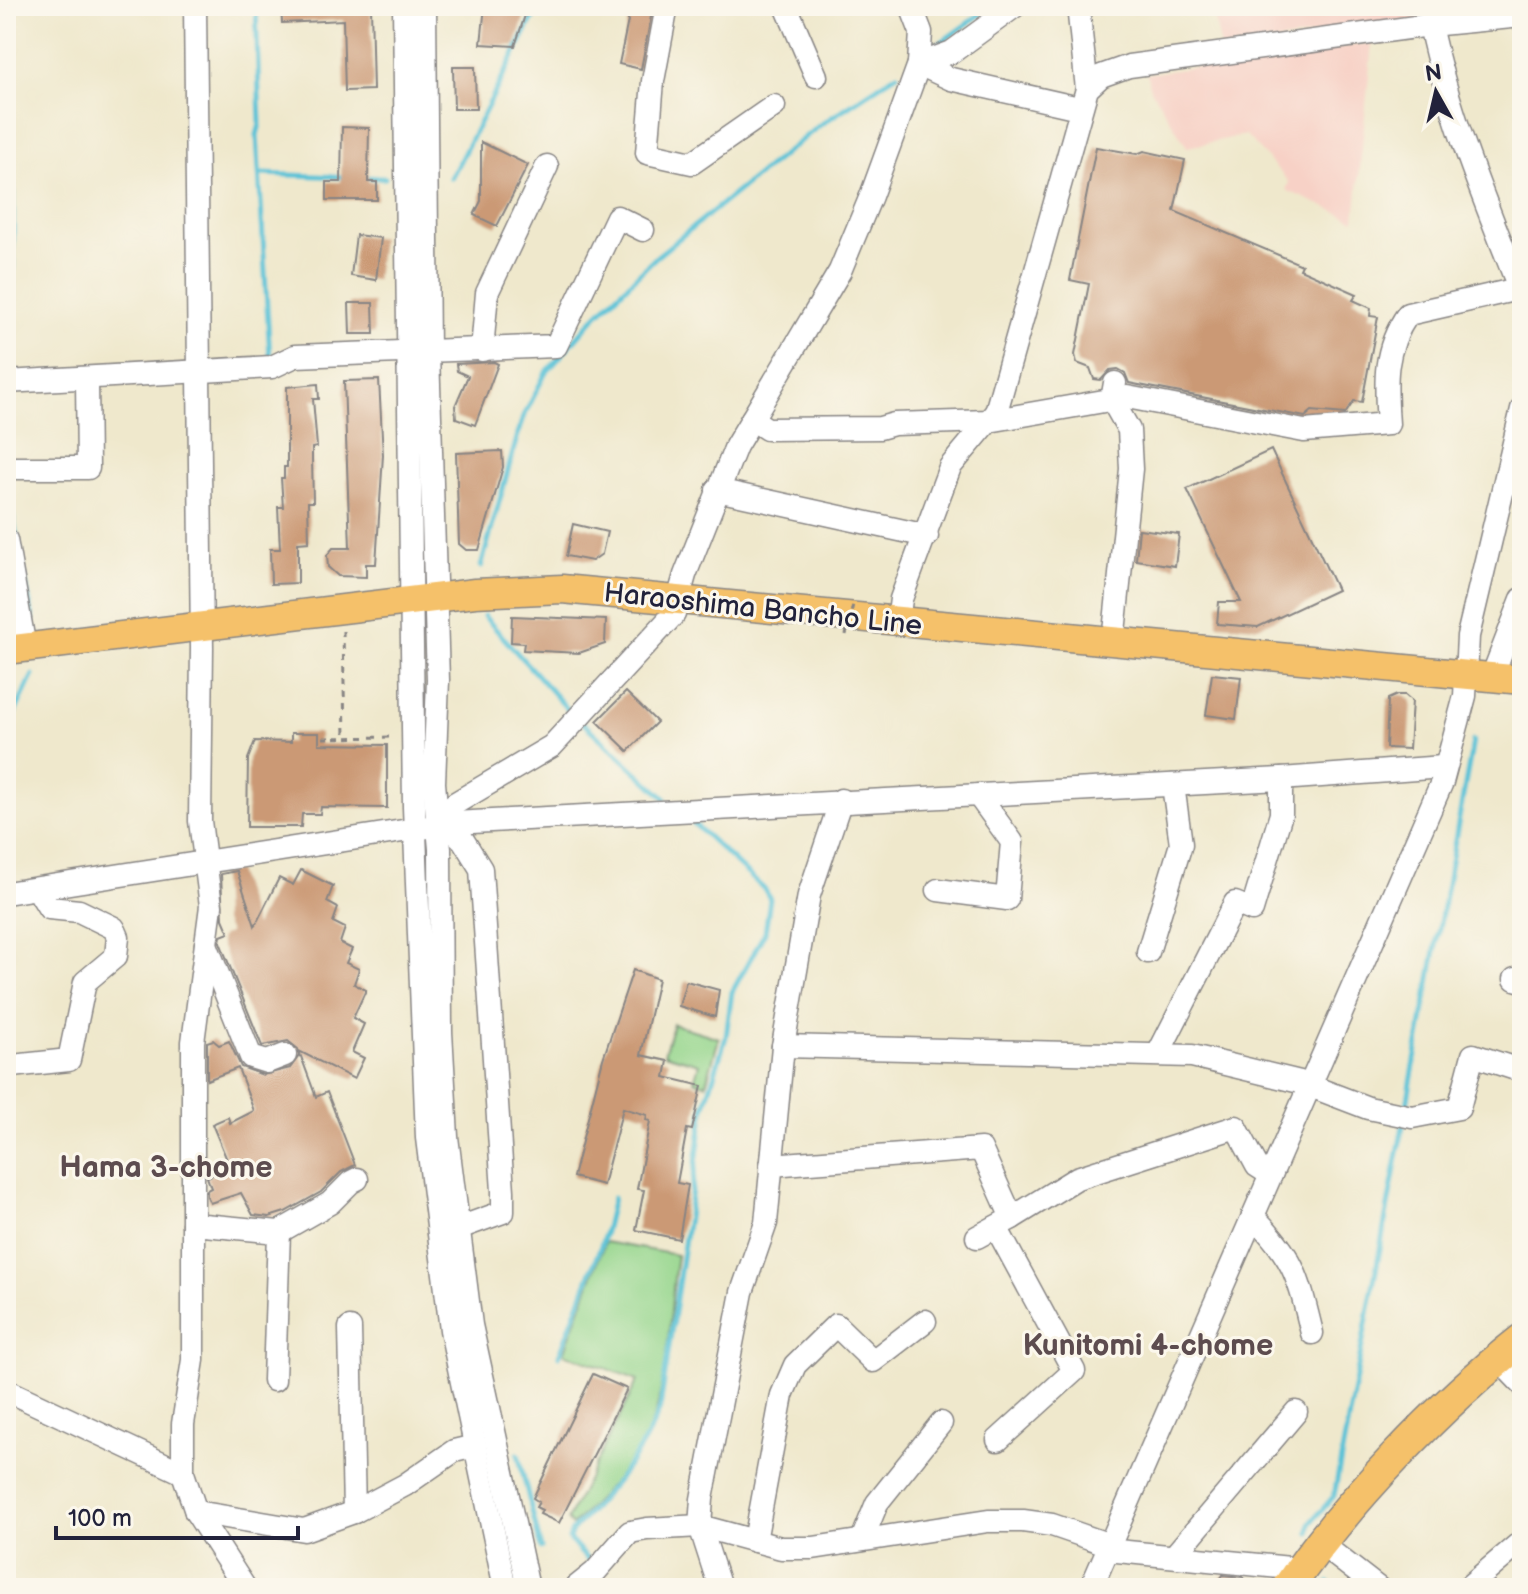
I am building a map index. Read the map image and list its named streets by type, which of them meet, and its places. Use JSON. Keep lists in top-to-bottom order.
{
  "streets": {
    "main road": ["Haraoshima Bancho Line"]
  },
  "districts": ["Hama 3-chome", "Kunitomi 4-chome"],
  "scale_bar": "100 m",
  "north": "top"
}
